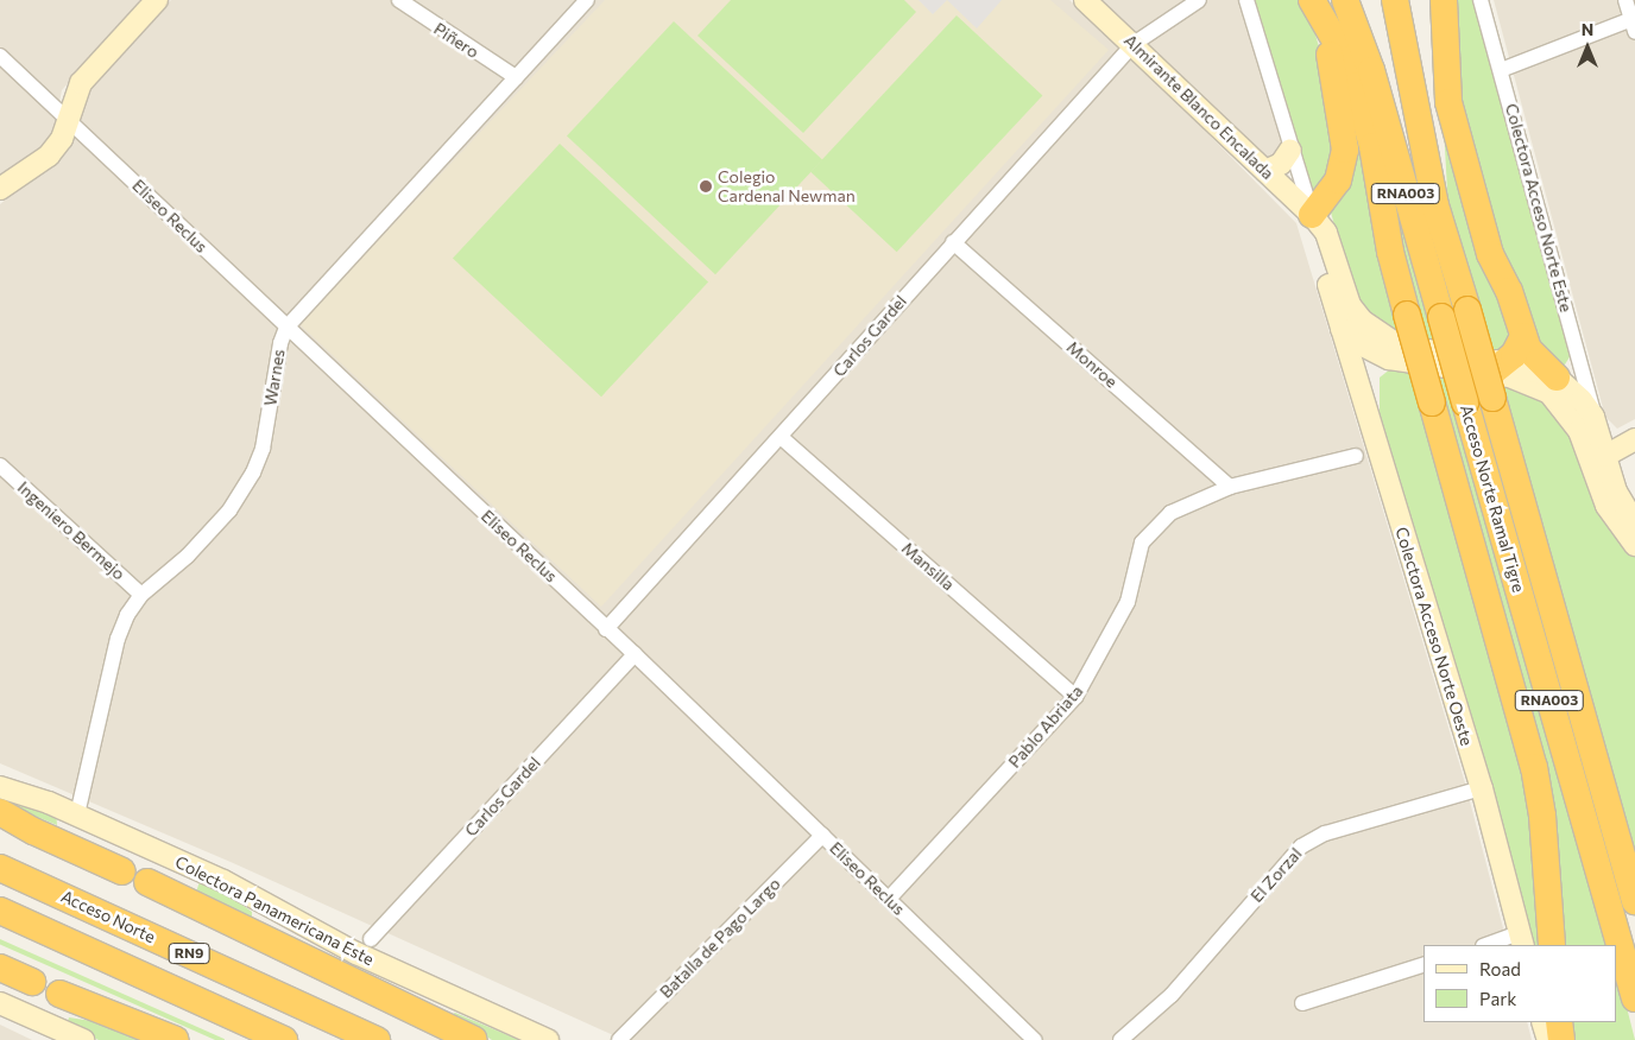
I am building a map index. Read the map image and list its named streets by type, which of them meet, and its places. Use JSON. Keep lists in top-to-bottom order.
{
  "streets": {
    "highway": [
      "RNA003",
      "Acceso Norte Ramal Tigre",
      "Acceso Norte",
      "RN9"
    ],
    "street": [
      "Piñero",
      "Almirante Blanco Encalada",
      "Colectora Acceso Norte Este",
      "Eliseo Reclus",
      "Carlos Gardel",
      "Monroe",
      "Warnes",
      "Ingeniero Bermejo",
      "Mansilla",
      "Colectora Acceso Norte Oeste",
      "Pablo Abriata",
      "El Zorzal",
      "Colectora Panamericana Este",
      "Batalla de Pago Largo"
    ]
  },
  "crossings": [
    ["Piñero", "Warnes"],
    ["Almirante Blanco Encalada", "Colectora Acceso Norte Este"],
    ["Almirante Blanco Encalada", "Carlos Gardel"],
    ["Almirante Blanco Encalada", "Acceso Norte Ramal Tigre"],
    ["Almirante Blanco Encalada", "Colectora Acceso Norte Oeste"],
    ["Eliseo Reclus", "Carlos Gardel"],
    ["Eliseo Reclus", "Warnes"],
    ["Eliseo Reclus", "Pablo Abriata"],
    ["Eliseo Reclus", "Batalla de Pago Largo"],
    ["Carlos Gardel", "Monroe"],
    ["Carlos Gardel", "Mansilla"],
    ["Monroe", "Pablo Abriata"],
    ["Warnes", "Ingeniero Bermejo"],
    ["Warnes", "Colectora Panamericana Este"],
    ["Mansilla", "Pablo Abriata"],
    ["Colectora Acceso Norte Oeste", "El Zorzal"]
  ],
  "places": ["Colegio Cardenal Newman"],
  "legend": ["Road", "Park"],
  "north": "top"
}
